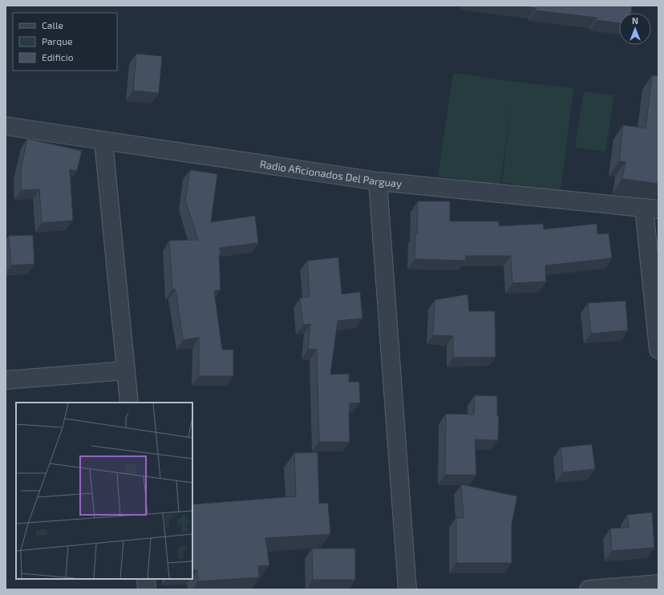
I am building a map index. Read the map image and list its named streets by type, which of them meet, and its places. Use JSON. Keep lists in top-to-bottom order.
{
  "streets": {
    "street": ["Radio Aficionados Del Parguay"]
  },
  "legend": ["Calle", "Parque", "Edificio"],
  "north": "top"
}
